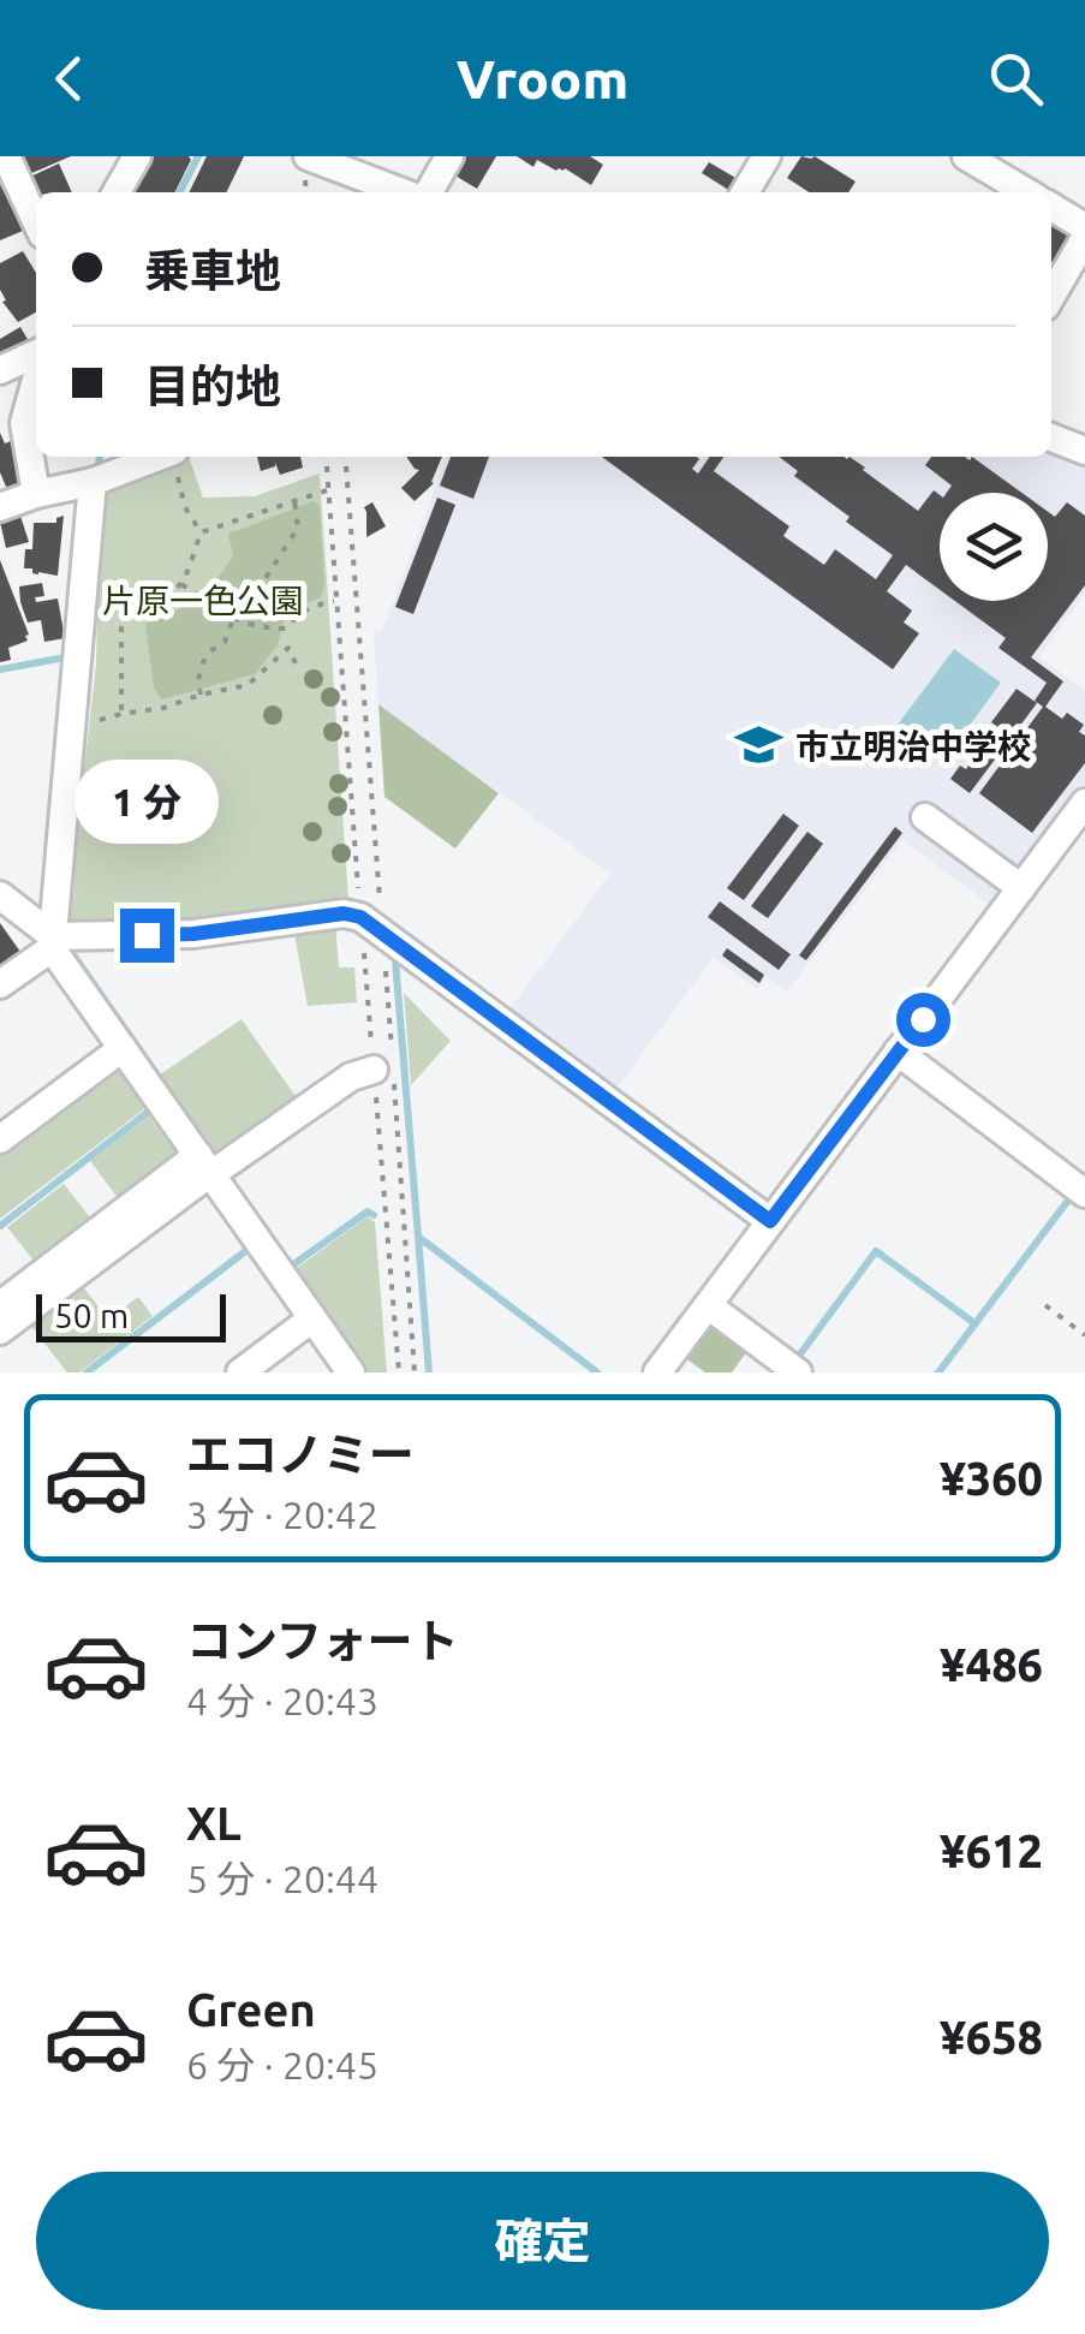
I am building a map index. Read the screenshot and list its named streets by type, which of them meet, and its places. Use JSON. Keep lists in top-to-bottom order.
{
  "parks": ["片原一色公園"],
  "places": {
    "school or university": ["市立明治中学校"]
  },
  "scale_bar": "50 m",
  "page": {
    "header": "Vroom",
    "banner": ["乗車地", "目的地"],
    "bubble": "1 分",
    "scale": "50 m",
    "list": [
      {
        "name": "エコノミー",
        "note": "3 分 · 20:42",
        "value": "¥360"
      },
      {
        "name": "コンフォート",
        "note": "4 分 · 20:43",
        "value": "¥486"
      },
      {
        "name": "XL",
        "note": "5 分 · 20:44",
        "value": "¥612"
      },
      {
        "name": "Green",
        "note": "6 分 · 20:45",
        "value": "¥658"
      }
    ],
    "buttons": "確定"
  }
}
